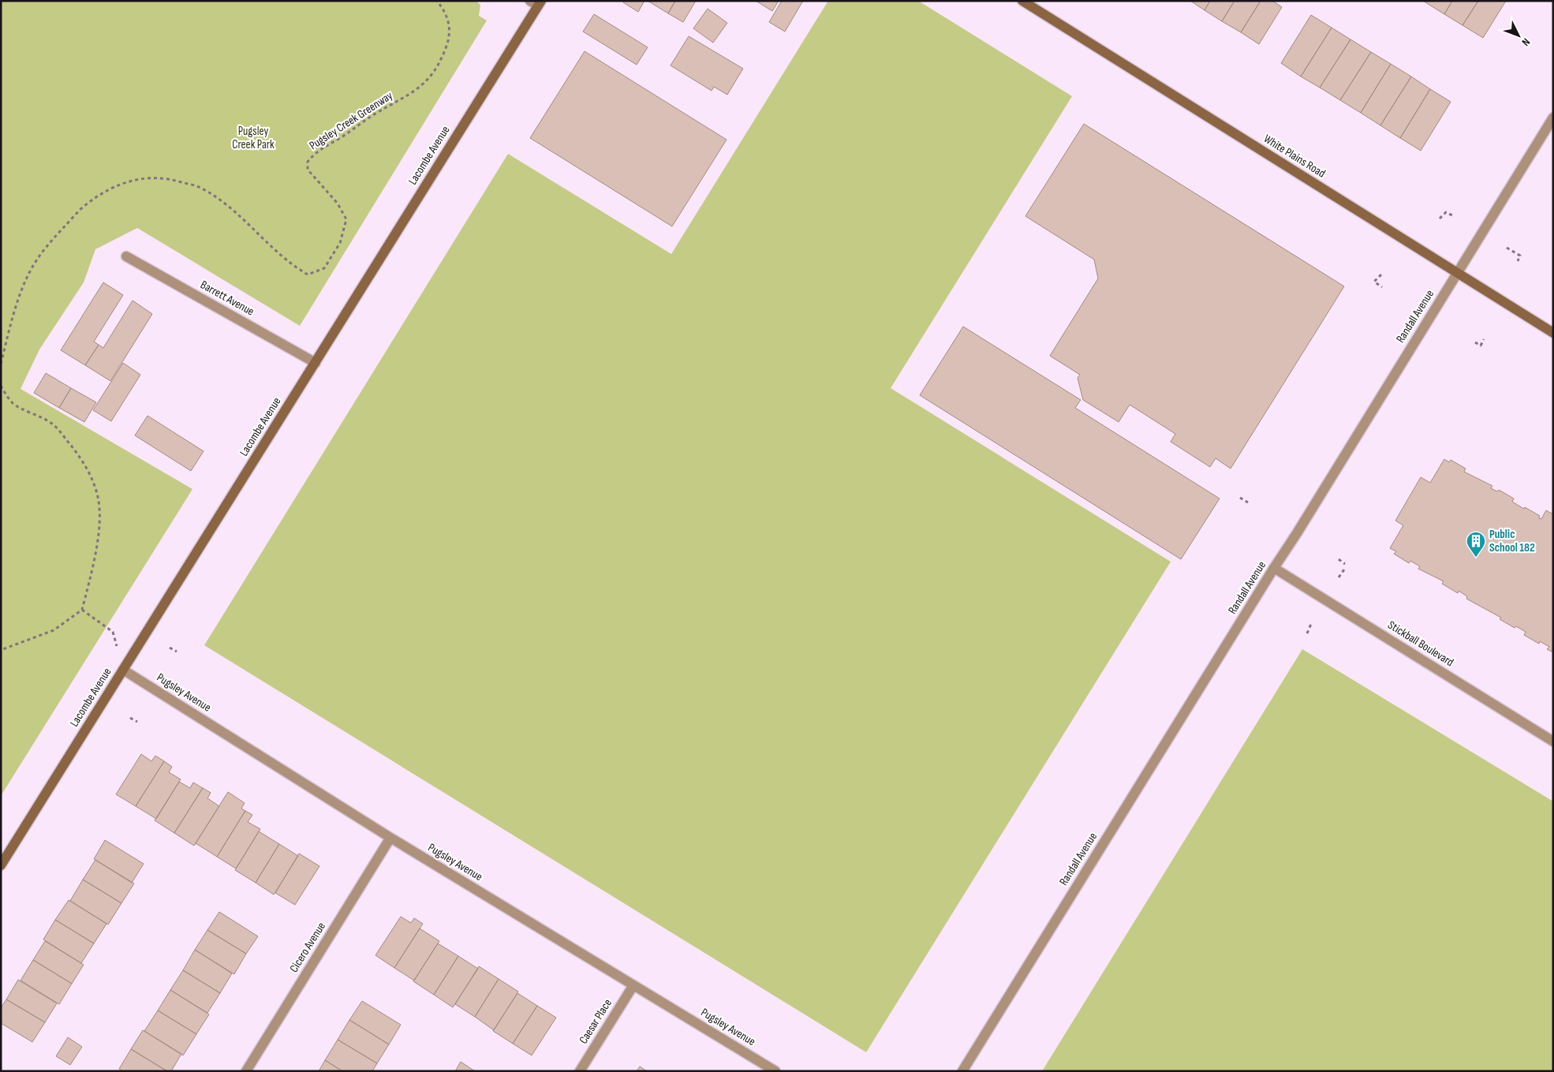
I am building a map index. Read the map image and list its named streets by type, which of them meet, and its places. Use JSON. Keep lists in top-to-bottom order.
{
  "streets": {
    "main road": ["Lacombe Avenue", "White Plains Road"],
    "street": [
      "Barrett Avenue",
      "Randall Avenue",
      "Stickball Boulevard",
      "Pugsley Avenue",
      "Cicero Avenue",
      "Caesar Place"
    ],
    "path": ["Pugsley Creek Greenway"]
  },
  "crossings": [
    ["Lacombe Avenue", "Barrett Avenue"],
    ["Lacombe Avenue", "Pugsley Avenue"],
    ["White Plains Road", "Randall Avenue"],
    ["Randall Avenue", "Stickball Boulevard"],
    ["Pugsley Avenue", "Cicero Avenue"],
    ["Pugsley Avenue", "Caesar Place"]
  ],
  "parks": ["Pugsley Creek Park"],
  "places": {
    "building": ["Public School 182"]
  },
  "north": "bottom right"
}
